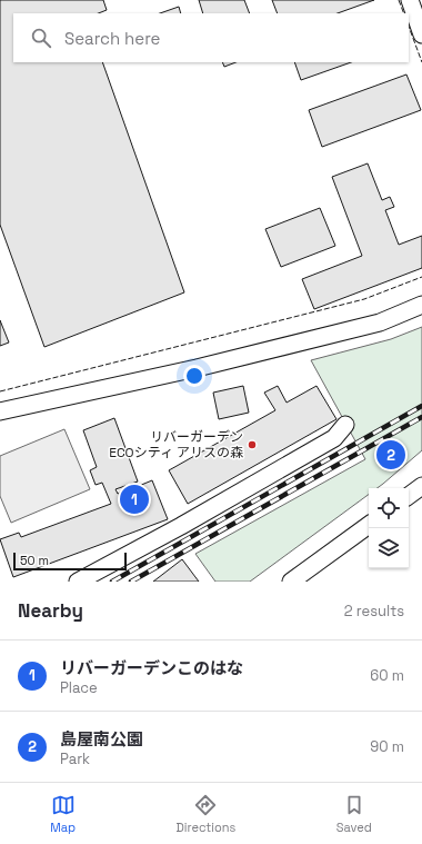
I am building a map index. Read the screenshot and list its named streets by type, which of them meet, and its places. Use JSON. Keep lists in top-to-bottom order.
{
  "places": ["リバーガーデン ECOシティ アリスの森"],
  "scale_bar": "50 m",
  "page": {
    "search": "Search here",
    "pins": ["2", "1"],
    "scale": "50 m",
    "heading": ["Nearby", "2 results"],
    "list": [
      {
        "mark": "1",
        "name": "リバーガーデンこのはな",
        "note": "Place",
        "value": "60 m"
      },
      {
        "mark": "2",
        "name": "島屋南公園",
        "note": "Park",
        "value": "90 m"
      }
    ],
    "nav": ["Map", "Directions", "Saved"]
  }
}
